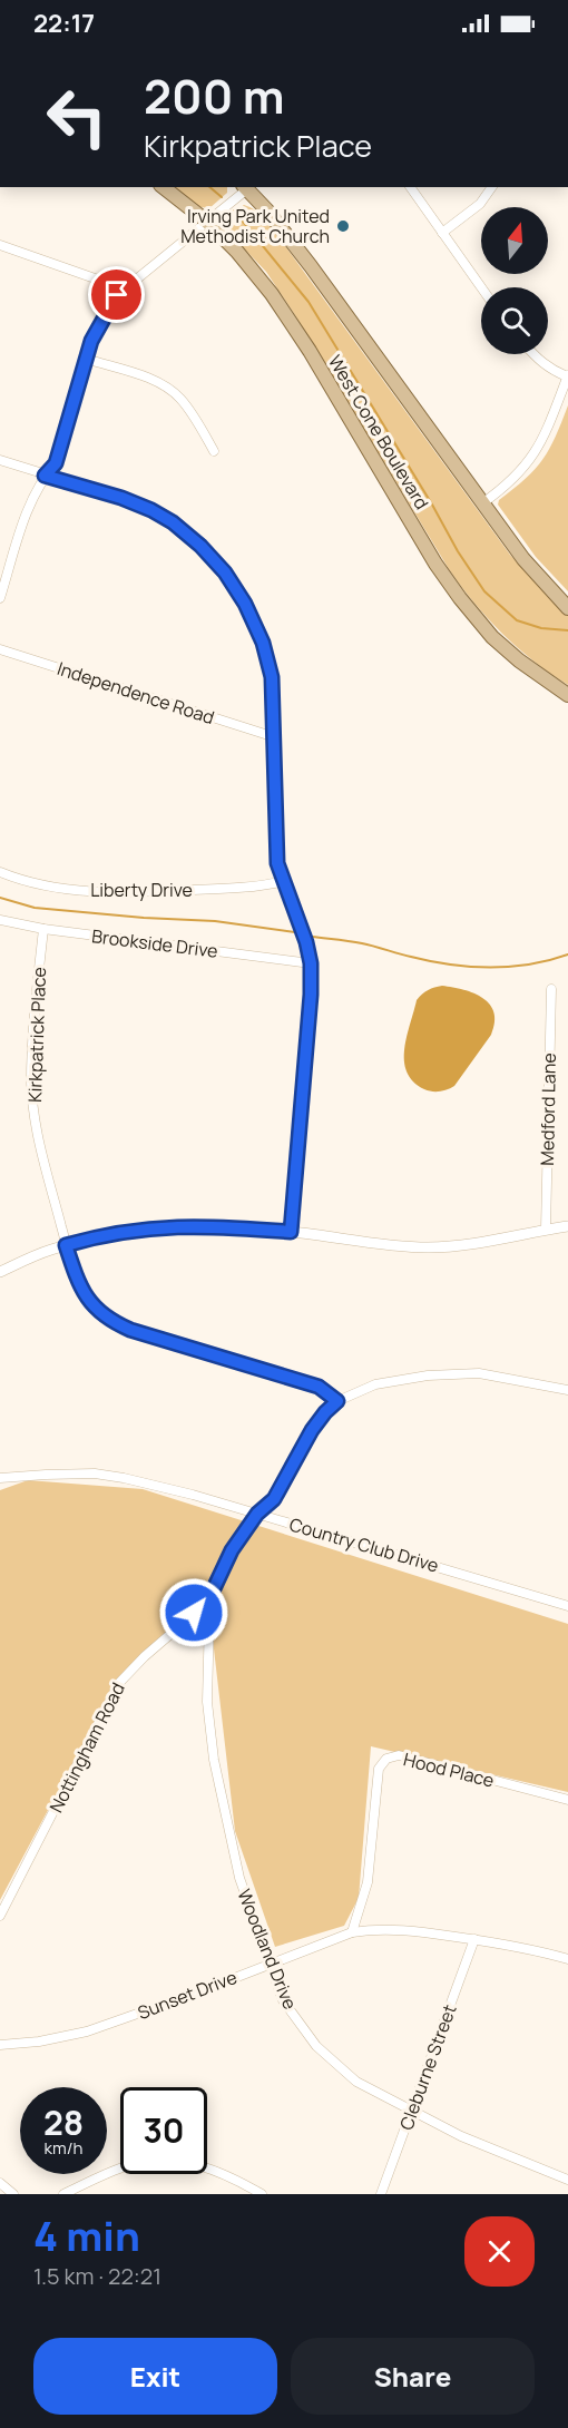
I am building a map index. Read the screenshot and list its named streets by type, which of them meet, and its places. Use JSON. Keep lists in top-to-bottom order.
{
  "streets": {
    "main road": ["West Cone Boulevard"],
    "street": [
      "Independence Road",
      "Liberty Drive",
      "Brookside Drive",
      "Kirkpatrick Place",
      "Medford Lane",
      "Country Club Drive",
      "Nottingham Road",
      "Hood Place",
      "Woodland Drive",
      "Sunset Drive",
      "Cleburne Street"
    ]
  },
  "crossings": [
    ["Brookside Drive", "Kirkpatrick Place"],
    ["Kirkpatrick Place", "Nottingham Road"],
    ["Country Club Drive", "Nottingham Road"],
    ["Nottingham Road", "Woodland Drive"],
    ["Hood Place", "Sunset Drive"],
    ["Woodland Drive", "Sunset Drive"],
    ["Woodland Drive", "Cleburne Street"],
    ["Sunset Drive", "Cleburne Street"]
  ],
  "places": ["Irving Park United Methodist Church"],
  "north": "top",
  "page": {
    "status": "22:17",
    "turn": ["200 m", "Kirkpatrick Place"],
    "speed": "28 km/h",
    "limit": "30",
    "heading": ["4 min", "1.5 km · 22:21"],
    "buttons": ["Exit", "Share"]
  }
}
